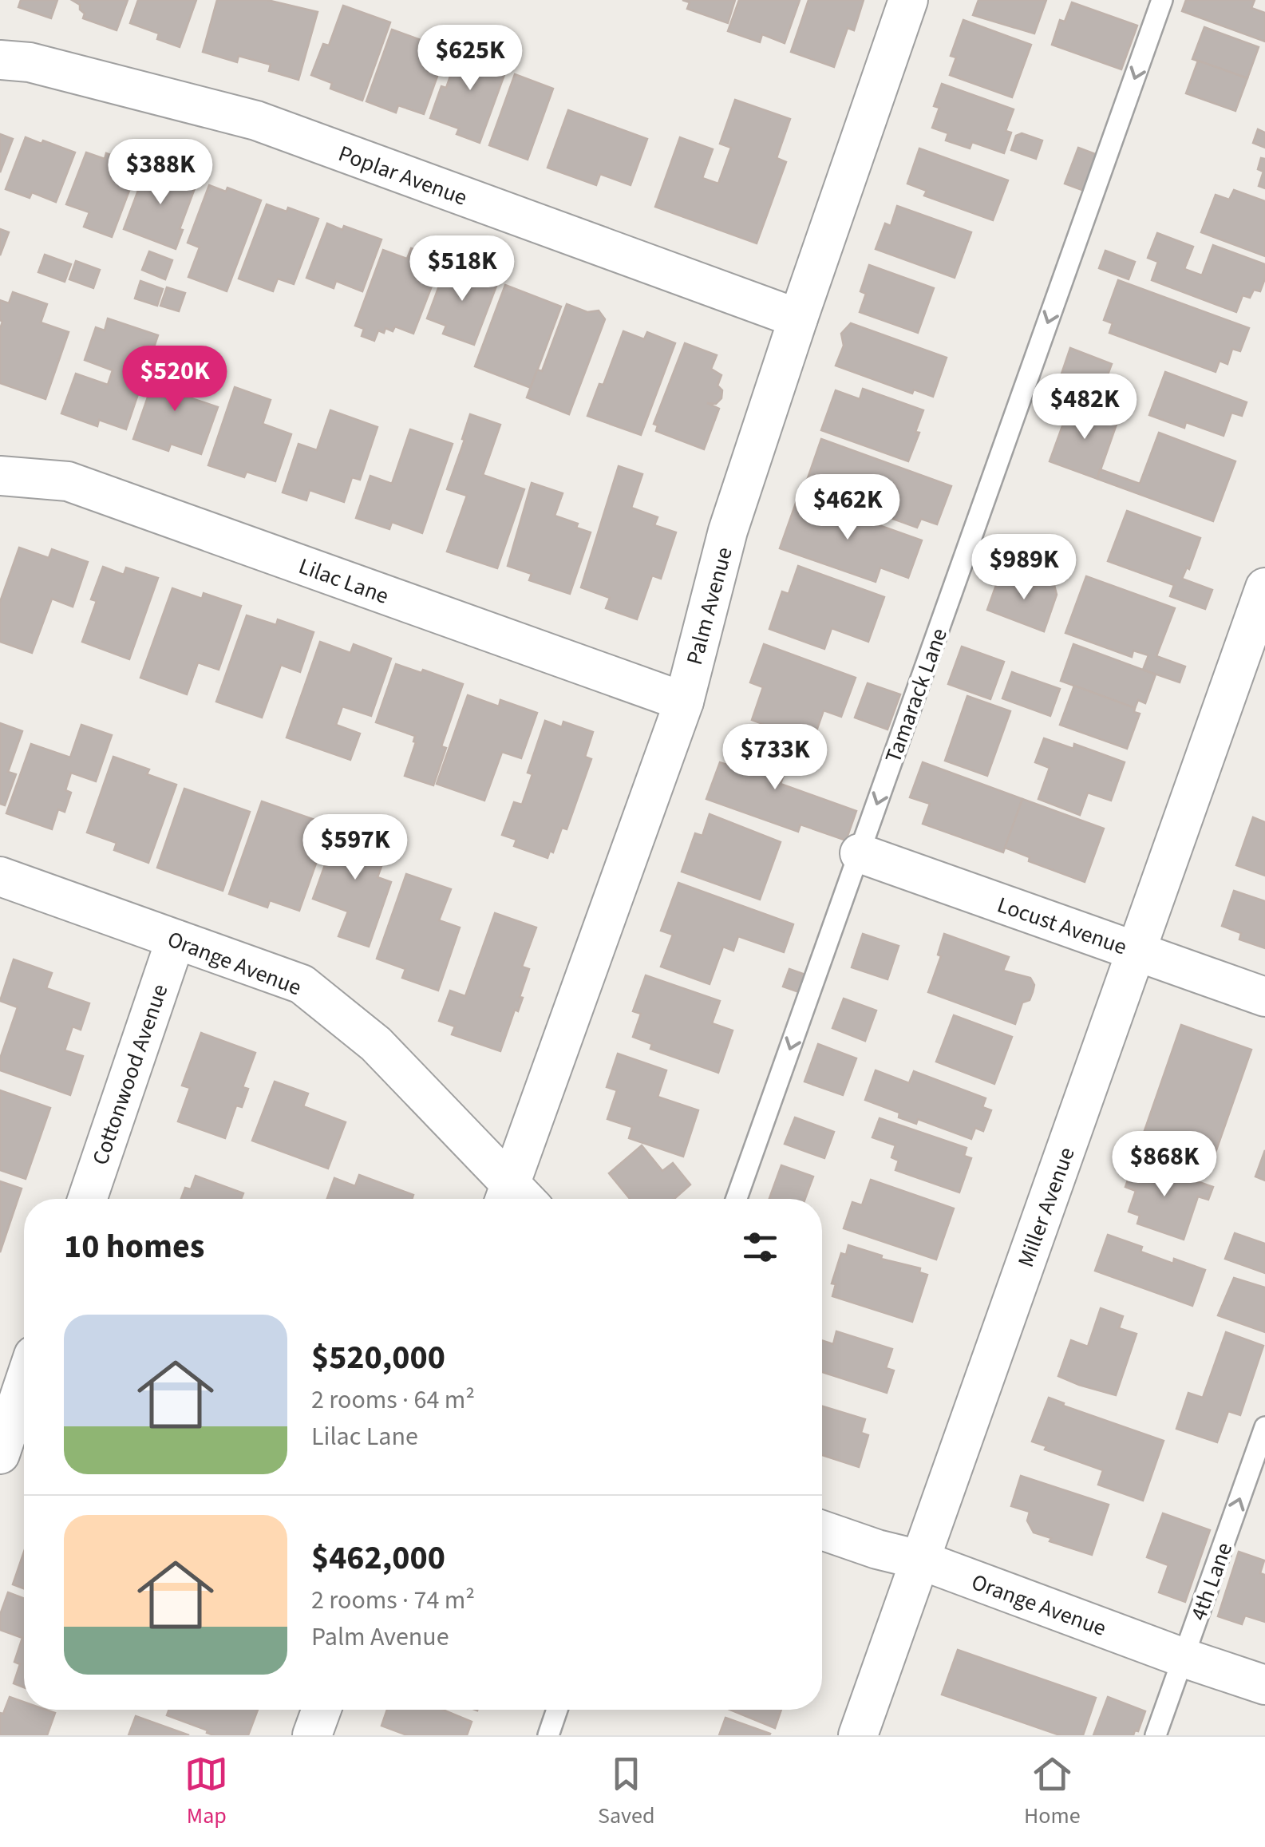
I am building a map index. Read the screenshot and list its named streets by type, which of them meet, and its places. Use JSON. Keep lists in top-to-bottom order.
{
  "streets": {
    "street": [
      "Poplar Avenue",
      "Lilac Lane",
      "Palm Avenue",
      "Locust Avenue",
      "Orange Avenue",
      "Cottonwood Avenue",
      "Miller Avenue"
    ],
    "lane": ["Tamarack Lane", "4th Lane"]
  },
  "crossings": [
    ["Poplar Avenue", "Palm Avenue"],
    ["Lilac Lane", "Palm Avenue"],
    ["Tamarack Lane", "Locust Avenue"],
    ["Locust Avenue", "Miller Avenue"],
    ["Orange Avenue", "Cottonwood Avenue"],
    ["Orange Avenue", "Miller Avenue"],
    ["Orange Avenue", "4th Lane"]
  ],
  "one_way": ["Tamarack Lane", "4th Lane"],
  "page": {
    "price": [
      "$625K",
      "$388K",
      "$518K",
      "$520K",
      "$482K",
      "$462K",
      "$989K",
      "$733K",
      "$597K",
      "$868K"
    ],
    "heading": "10 homes",
    "list": [
      {
        "name": "$520,000",
        "note": "2 rooms · 64 m² · Lilac Lane"
      },
      {
        "name": "$462,000",
        "note": "2 rooms · 74 m² · Palm Avenue"
      }
    ],
    "tabs": ["Map", "Saved", "Home"]
  }
}
